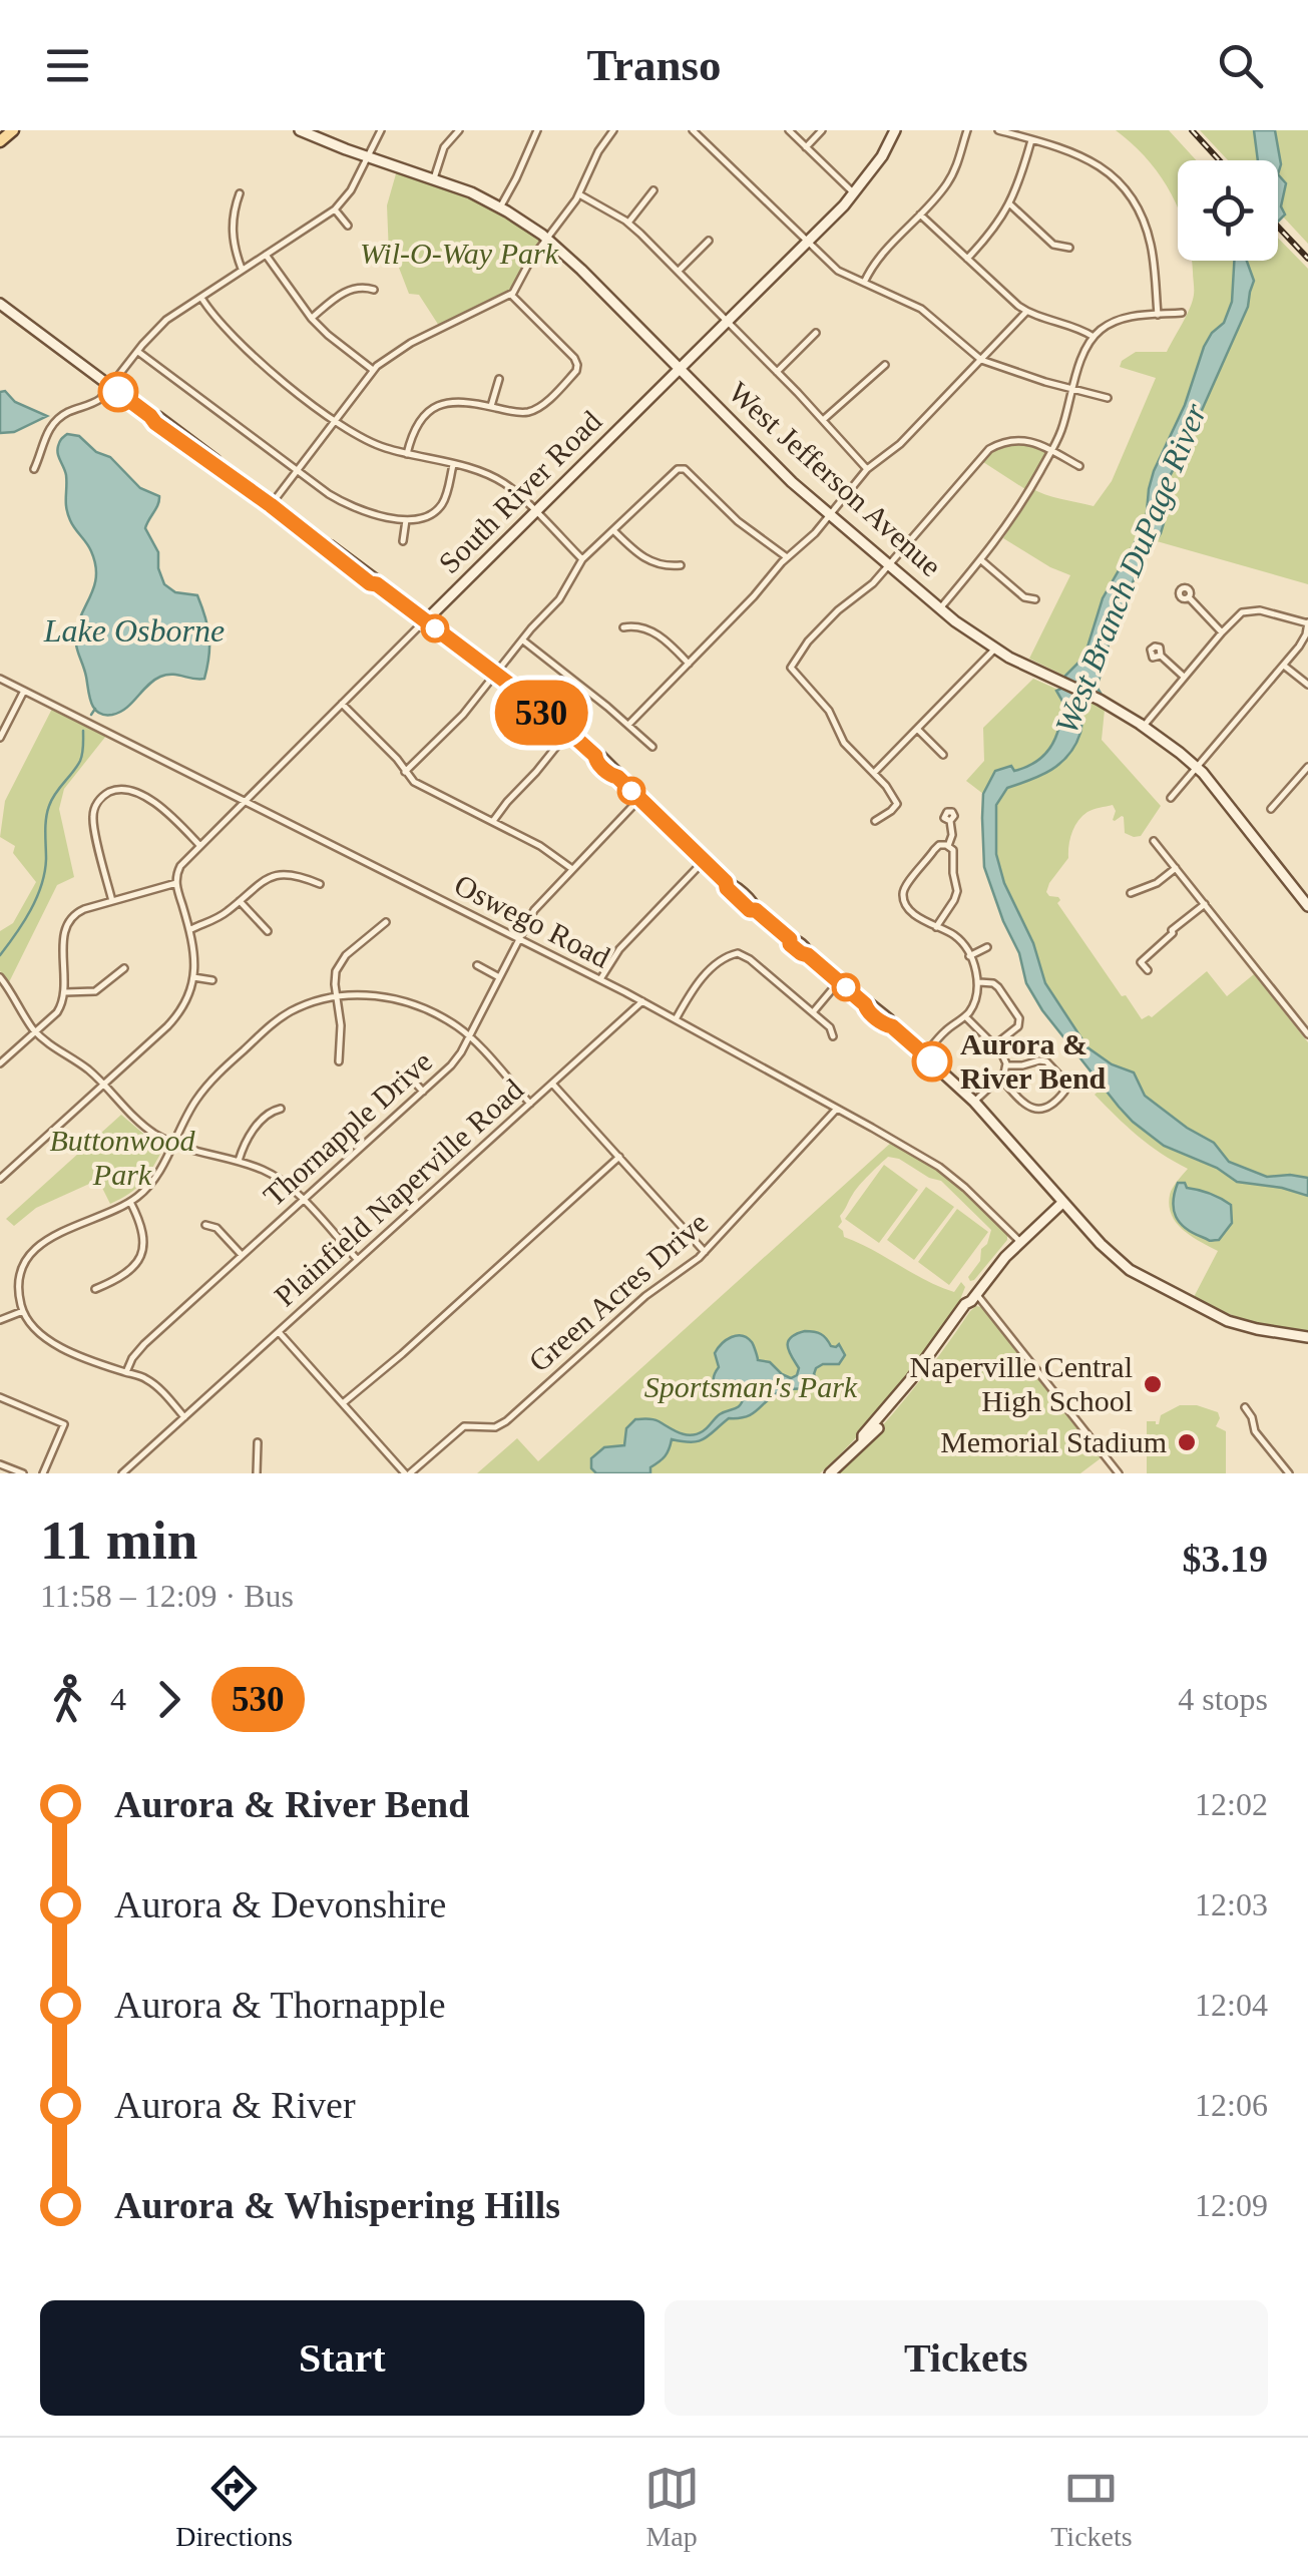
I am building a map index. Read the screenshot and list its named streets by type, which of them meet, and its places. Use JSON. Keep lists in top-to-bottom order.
{
  "streets": {
    "street": [
      "West Jefferson Avenue",
      "South River Road",
      "Oswego Road",
      "Thornapple Drive",
      "Plainfield Naperville Road",
      "Green Acres Drive"
    ]
  },
  "crossings": [
    ["West Jefferson Avenue", "South River Road"],
    ["South River Road", "Oswego Road"],
    ["Oswego Road", "Thornapple Drive"],
    ["Oswego Road", "Plainfield Naperville Road"],
    ["Oswego Road", "Green Acres Drive"]
  ],
  "water": ["West Branch DuPage River", "Lake Osborne"],
  "parks": ["Wil-O-Way Park", "Buttonwood Park", "Sportsman's Park"],
  "places": ["Aurora & River Bend", "Naperville Central High School", "Memorial Stadium"],
  "lines": ["bus line 530"],
  "page": {
    "header": "Transo",
    "on_map": "530",
    "heading": ["11 min", "11:58 – 12:09 · Bus", "$3.19"],
    "legs": ["4", "530", "4 stops"],
    "list": [
      {
        "name": "Aurora & River Bend",
        "value": "12:02"
      },
      {
        "name": "Aurora & Devonshire",
        "value": "12:03"
      },
      {
        "name": "Aurora & Thornapple",
        "value": "12:04"
      },
      {
        "name": "Aurora & River",
        "value": "12:06"
      },
      {
        "name": "Aurora & Whispering Hills",
        "value": "12:09"
      }
    ],
    "buttons": ["Start", "Tickets"],
    "tabs": ["Directions", "Map", "Tickets"]
  }
}
